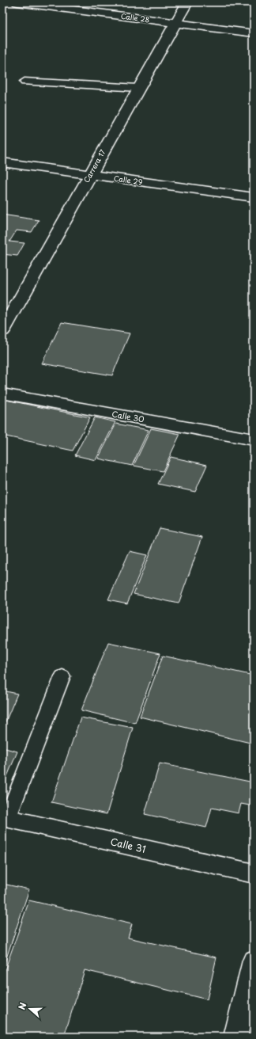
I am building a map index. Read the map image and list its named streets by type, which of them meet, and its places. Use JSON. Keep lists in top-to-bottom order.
{
  "streets": {
    "street": [
      "Calle 28",
      "Carrera 17",
      "Calle 29",
      "Calle 30",
      "Calle 31"
    ]
  },
  "crossings": [
    ["Calle 28", "Carrera 17"],
    ["Carrera 17", "Calle 29"]
  ],
  "north": "left"
}
